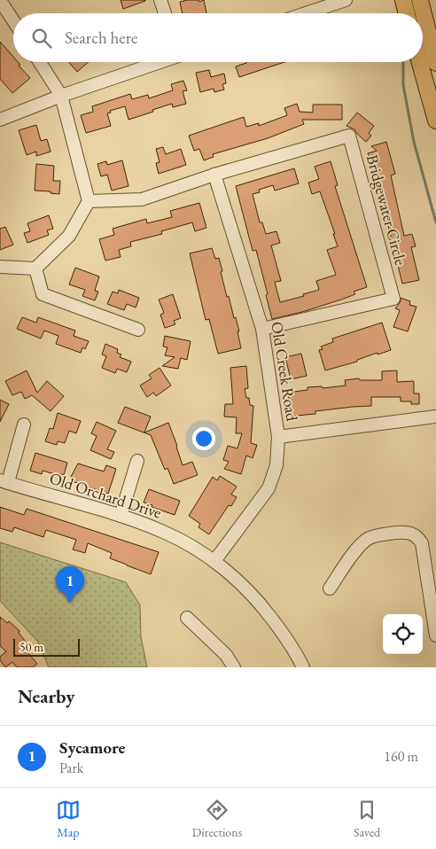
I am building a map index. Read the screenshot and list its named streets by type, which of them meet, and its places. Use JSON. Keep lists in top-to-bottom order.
{
  "streets": {
    "street": ["Bridgewater Circle", "Old Creek Road", "Old Orchard Drive"]
  },
  "crossings": [
    ["Bridgewater Circle", "Old Creek Road"],
    ["Old Creek Road", "Old Orchard Drive"]
  ],
  "scale_bar": "50 m",
  "page": {
    "search": "Search here",
    "pins": "1",
    "scale": "50 m",
    "heading": "Nearby",
    "list": [
      {
        "mark": "1",
        "name": "Sycamore",
        "note": "Park",
        "value": "160 m"
      }
    ],
    "nav": ["Map", "Directions", "Saved"]
  }
}
